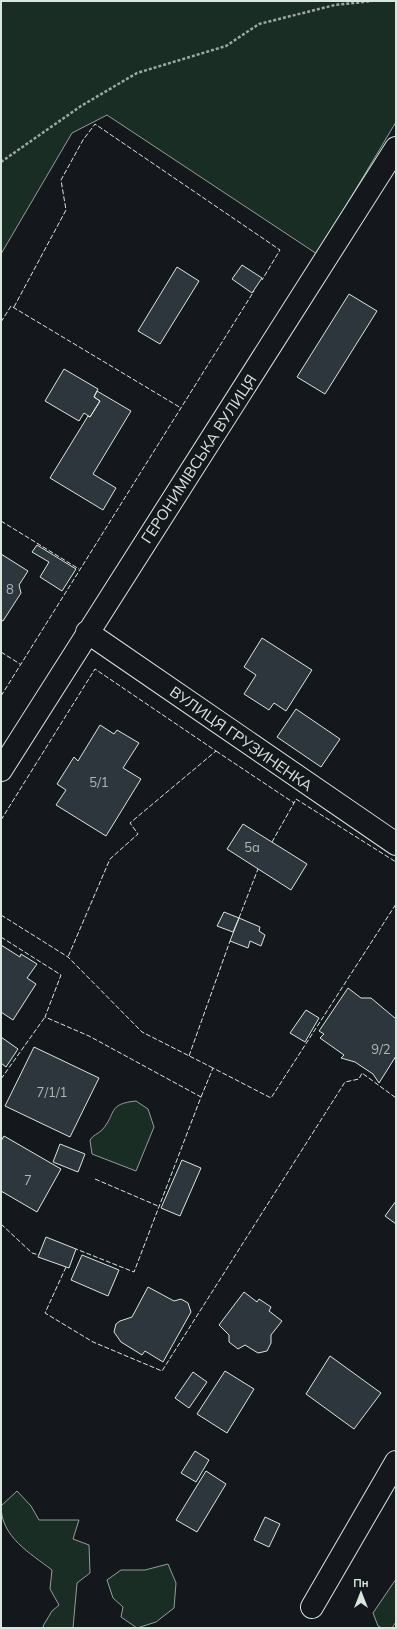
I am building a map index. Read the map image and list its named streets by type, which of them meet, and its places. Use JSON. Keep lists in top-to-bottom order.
{
  "streets": {
    "street": ["ГЕРОНИМІВСЬКА ВУЛИЦЯ", "ВУЛИЦЯ ГРУЗИНЕНКА"]
  },
  "crossings": [
    ["ГЕРОНИМІВСЬКА ВУЛИЦЯ", "ВУЛИЦЯ ГРУЗИНЕНКА"]
  ],
  "house_numbers": [
    "8",
    "5/1",
    "5а",
    "9/2",
    "7/1/1",
    "7"
  ],
  "north": "top"
}
